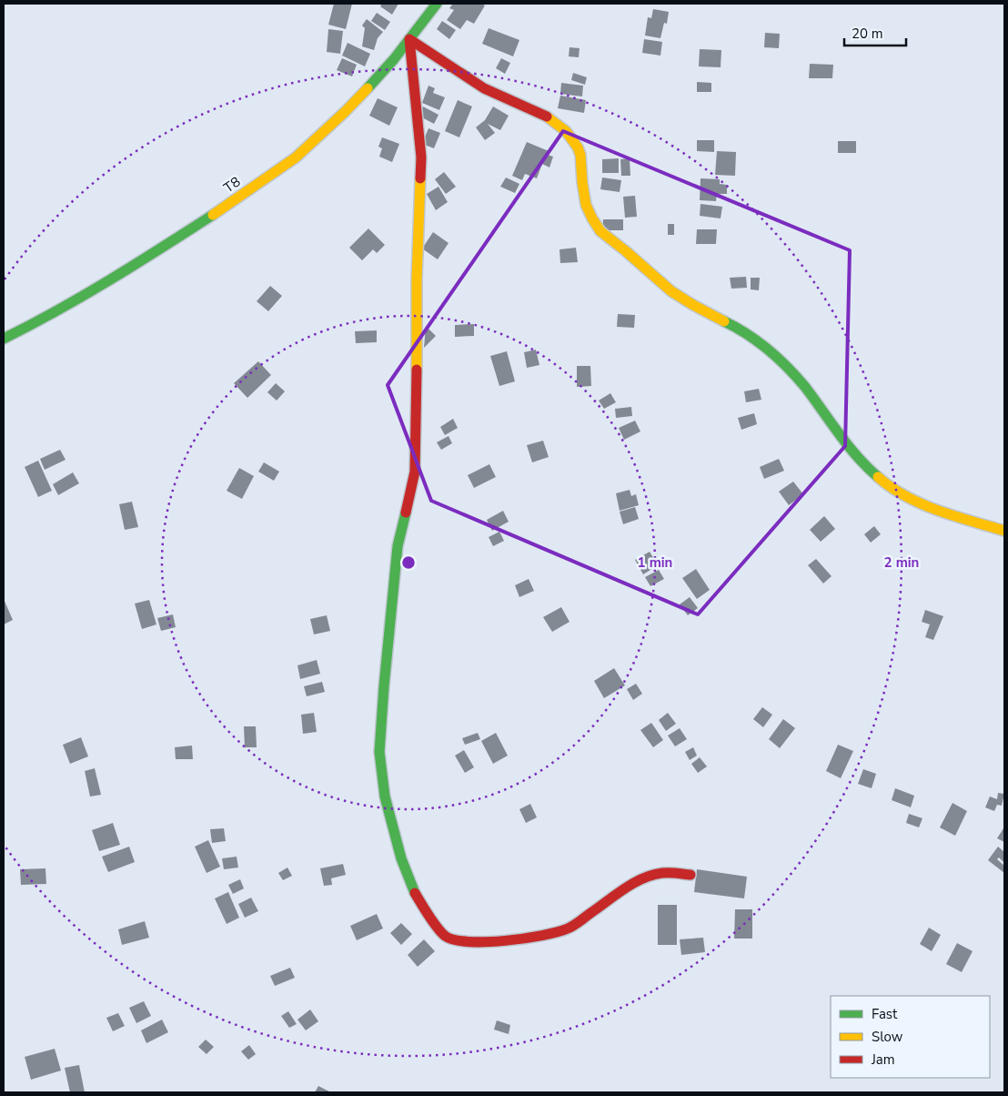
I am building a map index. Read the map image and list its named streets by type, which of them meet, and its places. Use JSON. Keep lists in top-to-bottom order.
{
  "streets": {
    "street": ["T8"]
  },
  "legend": ["Fast", "Slow", "Jam"],
  "scale_bar": "20 m",
  "rings": ["1 min", "2 min"]
}
